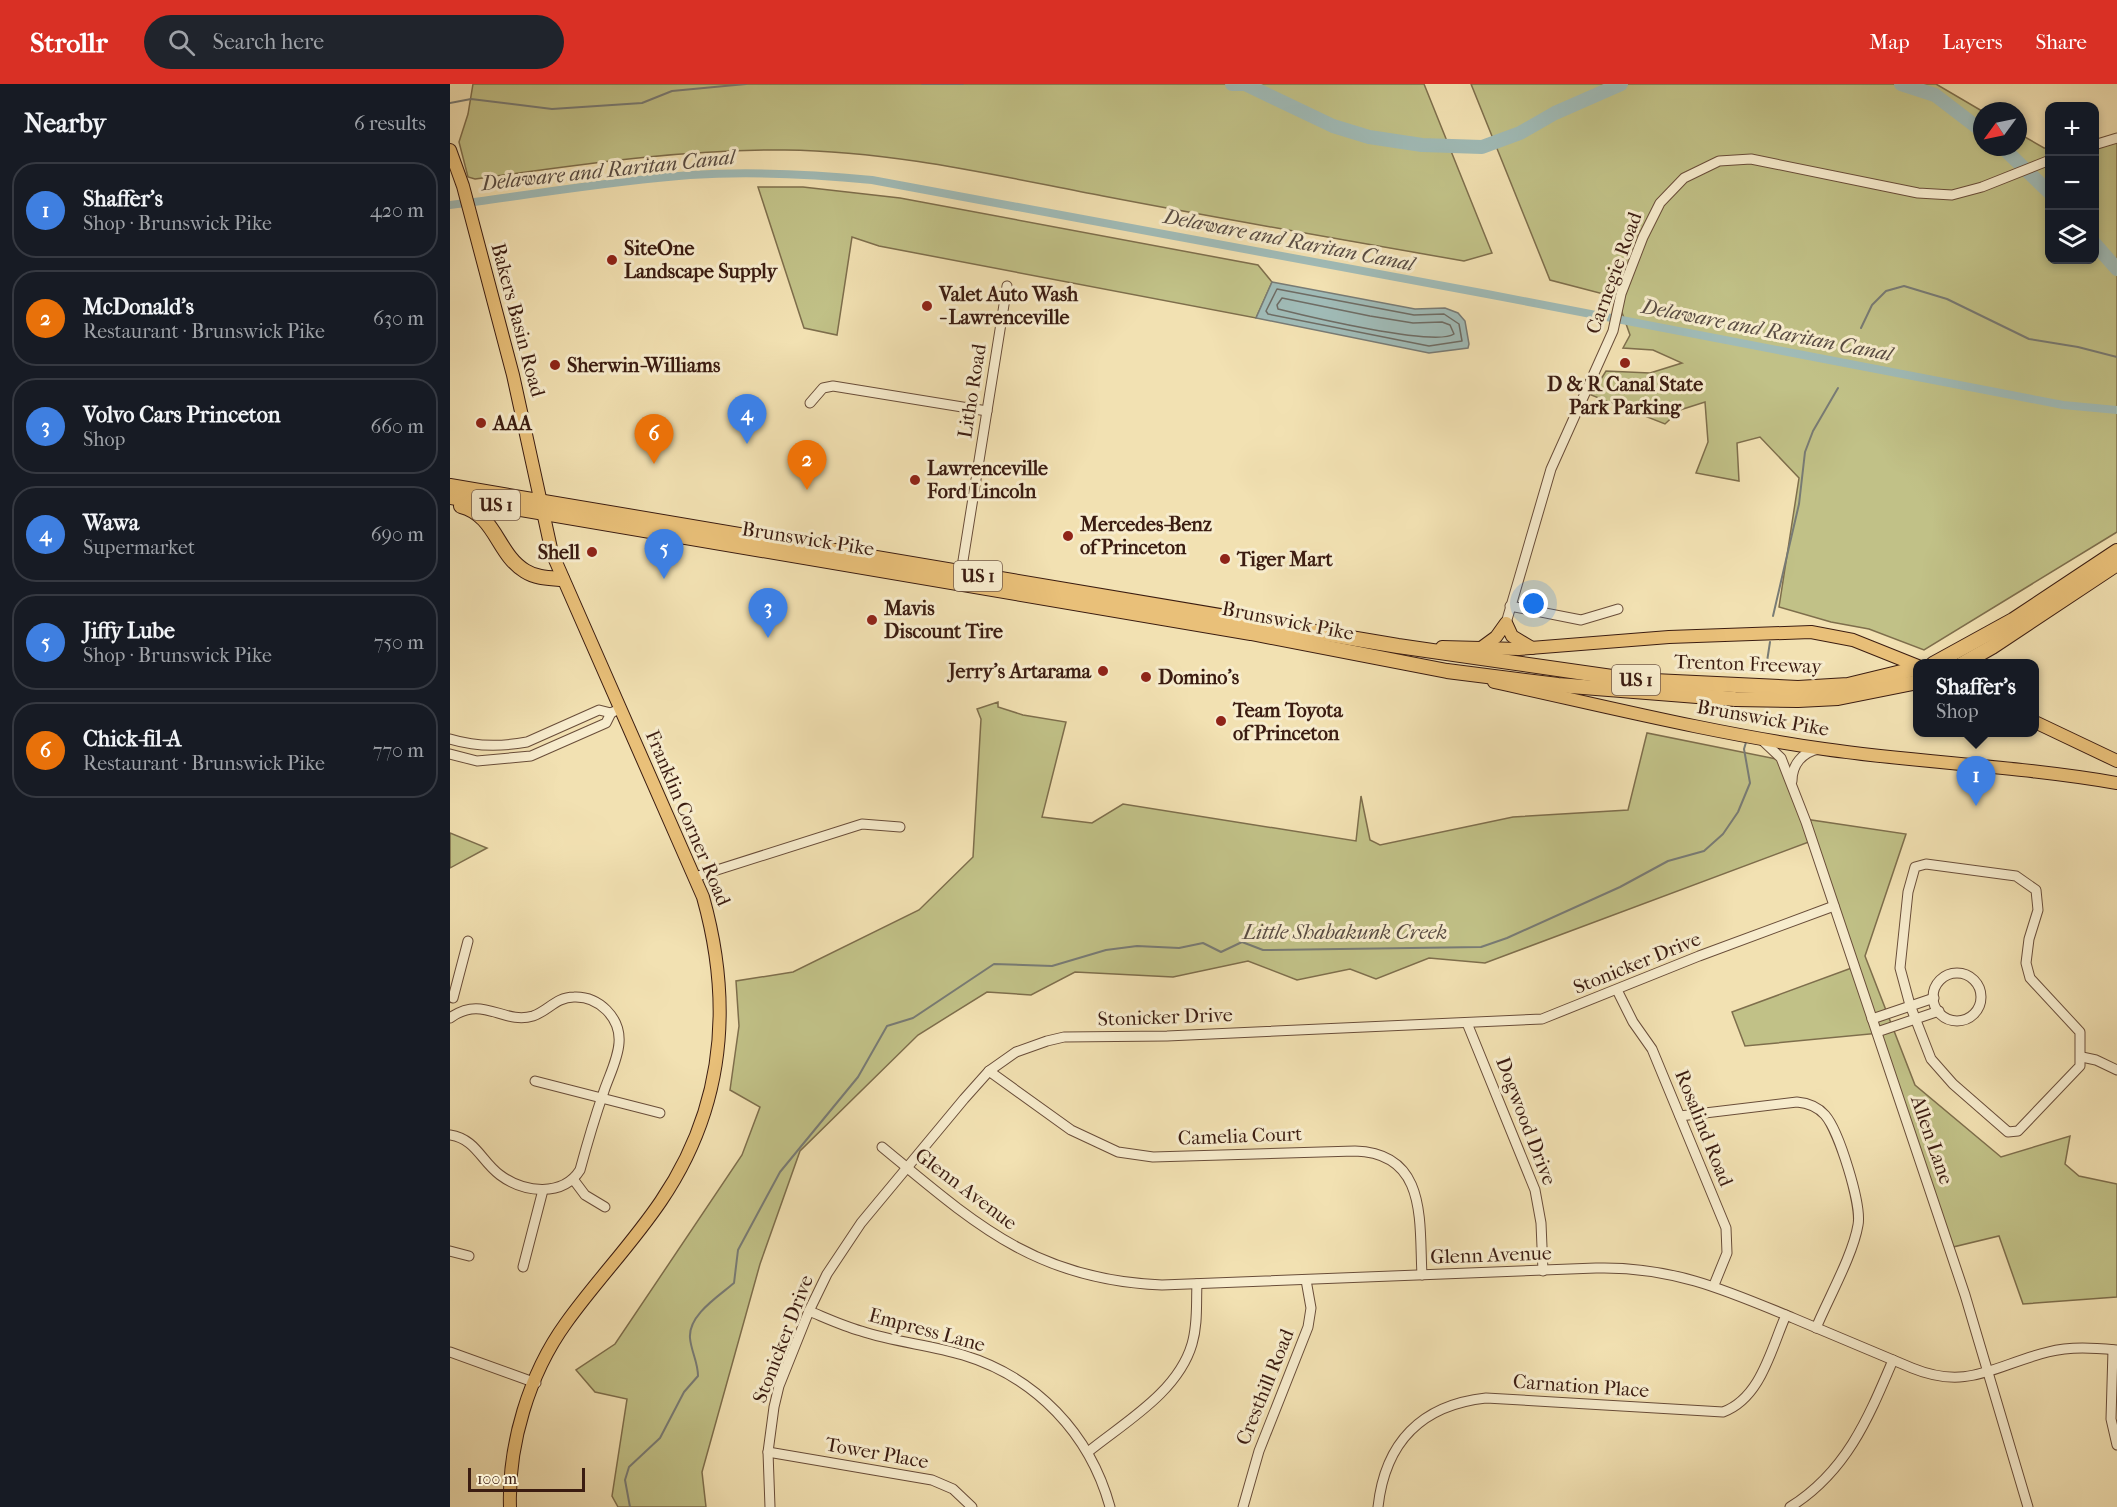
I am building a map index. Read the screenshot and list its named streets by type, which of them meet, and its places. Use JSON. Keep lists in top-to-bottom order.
{
  "streets": {
    "highway": ["US 1", "Brunswick Pike", "Trenton Freeway"],
    "main road": ["Bakers Basin Road", "Franklin Corner Road"],
    "street": [
      "Carnegie Road",
      "Litho Road",
      "Stonicker Drive",
      "Dogwood Drive",
      "Rosalind Road",
      "Camelia Court",
      "Allen Lane",
      "Glenn Avenue",
      "Empress Lane",
      "Carnation Place",
      "Cresthill Road",
      "Tower Place"
    ]
  },
  "crossings": [
    ["Bakers Basin Road", "Brunswick Pike"],
    ["Bakers Basin Road", "Franklin Corner Road"],
    ["Litho Road", "Brunswick Pike"],
    ["Brunswick Pike", "Trenton Freeway"],
    ["Brunswick Pike", "Franklin Corner Road"],
    ["Brunswick Pike", "Allen Lane"],
    ["Stonicker Drive", "Dogwood Drive"],
    ["Stonicker Drive", "Rosalind Road"],
    ["Stonicker Drive", "Camelia Court"],
    ["Stonicker Drive", "Allen Lane"],
    ["Stonicker Drive", "Glenn Avenue"],
    ["Stonicker Drive", "Empress Lane"],
    ["Stonicker Drive", "Tower Place"],
    ["Dogwood Drive", "Glenn Avenue"],
    ["Rosalind Road", "Glenn Avenue"],
    ["Camelia Court", "Glenn Avenue"],
    ["Allen Lane", "Glenn Avenue"],
    ["Glenn Avenue", "Carnation Place"],
    ["Glenn Avenue", "Cresthill Road"]
  ],
  "water": ["Delaware and Raritan Canal", "Little Shabakunk Creek"],
  "places": [
    "SiteOne Landscape Supply",
    "Valet Auto Wash - Lawrenceville",
    "D & R Canal State Park Parking",
    "Sherwin-Williams",
    "AAA",
    "Lawrenceville Ford Lincoln",
    "Mercedes-Benz of Princeton",
    "Shell",
    "Tiger Mart",
    "Mavis Discount Tire",
    "Jerry's Artarama",
    "Domino's",
    "Team Toyota of Princeton"
  ],
  "scale_bar": "100 m",
  "north": "bottom left",
  "page": {
    "header": "Strollr",
    "search": "Search here",
    "nav": ["Map", "Layers", "Share"],
    "heading": ["Nearby", "6 results"],
    "map_buttons": ["+", "−"],
    "list": [
      {
        "mark": "1",
        "name": "Shaffer's",
        "note": "Shop · Brunswick Pike",
        "value": "420 m"
      },
      {
        "mark": "2",
        "name": "McDonald's",
        "note": "Restaurant · Brunswick Pike",
        "value": "630 m"
      },
      {
        "mark": "3",
        "name": "Volvo Cars Princeton",
        "note": "Shop",
        "value": "660 m"
      },
      {
        "mark": "4",
        "name": "Wawa",
        "note": "Supermarket",
        "value": "690 m"
      },
      {
        "mark": "5",
        "name": "Jiffy Lube",
        "note": "Shop · Brunswick Pike",
        "value": "750 m"
      },
      {
        "mark": "6",
        "name": "Chick-fil-A",
        "note": "Restaurant · Brunswick Pike",
        "value": "770 m"
      }
    ],
    "pins": [
      "4",
      "6",
      "2",
      "5",
      "3",
      "1"
    ],
    "popup": ["Shaffer's", "Shop"],
    "scale": "100 m"
  }
}
